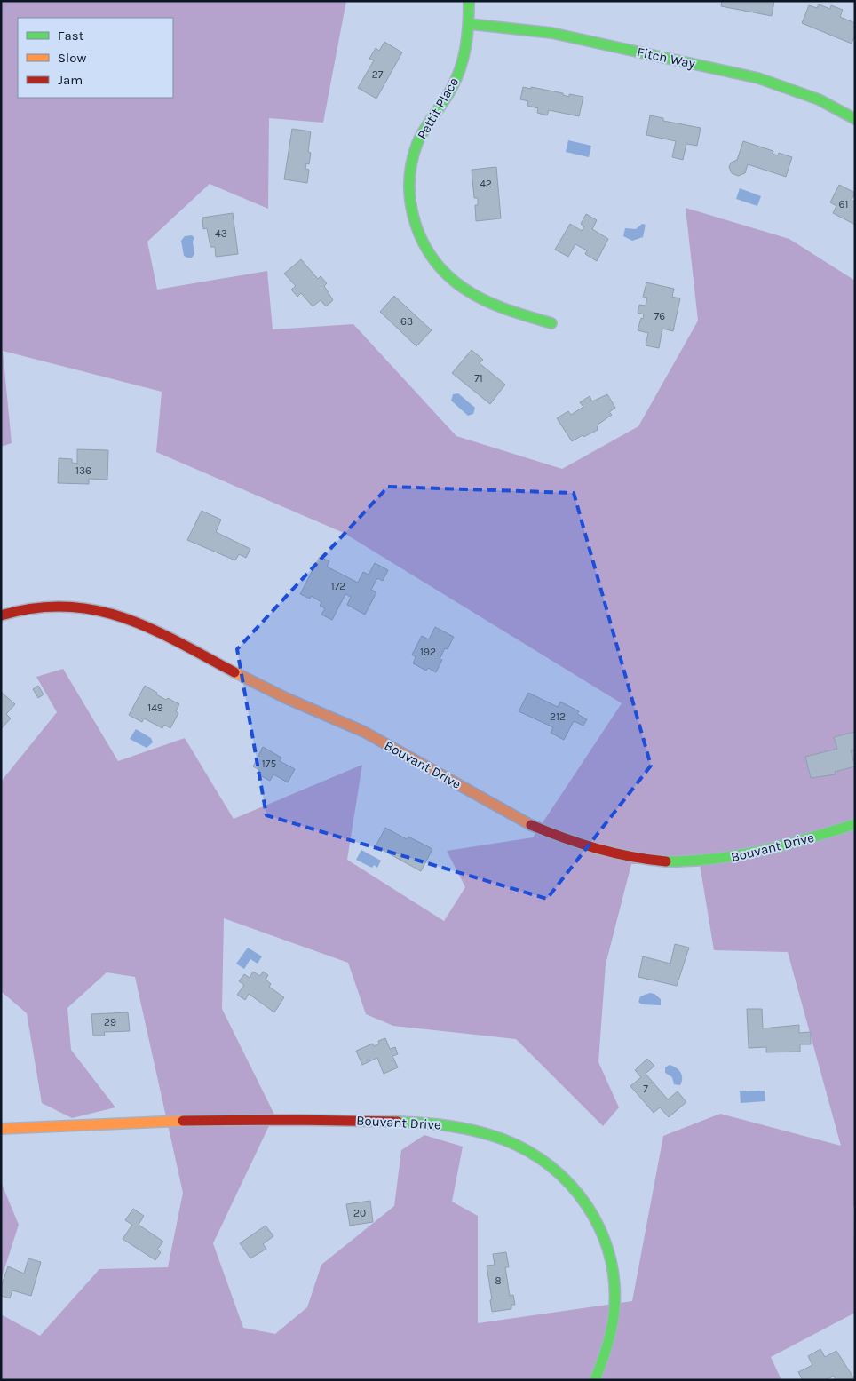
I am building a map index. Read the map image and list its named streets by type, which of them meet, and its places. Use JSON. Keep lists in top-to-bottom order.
{
  "streets": {
    "street": ["Fitch Way", "Pettit Place", "Bouvant Drive"]
  },
  "crossings": [
    ["Fitch Way", "Pettit Place"]
  ],
  "house_numbers": [
    "27",
    "42",
    "61",
    "43",
    "76",
    "63",
    "71",
    "136",
    "172",
    "192",
    "149",
    "212",
    "175",
    "29",
    "7",
    "20",
    "8"
  ],
  "legend": ["Fast", "Slow", "Jam"]
}
